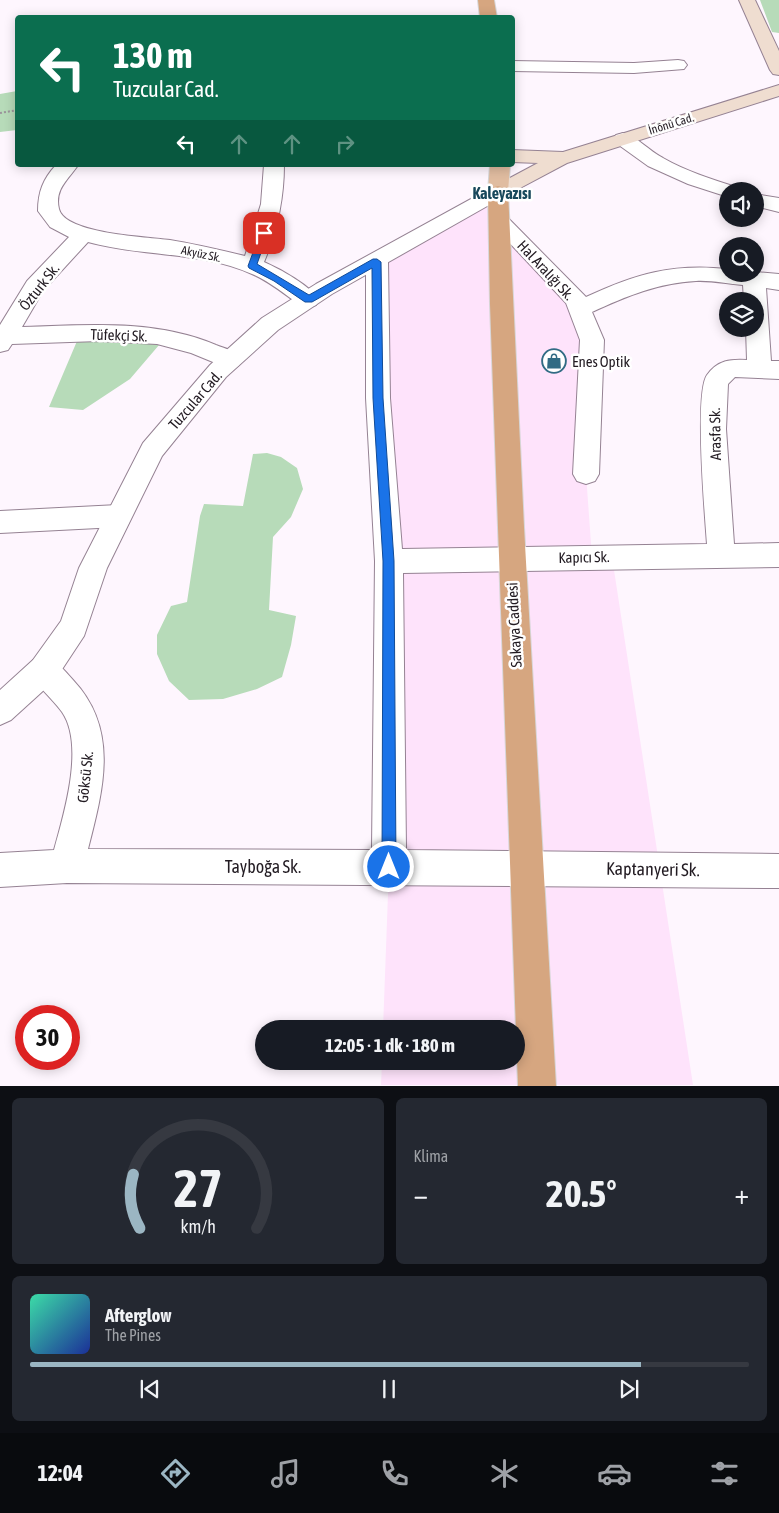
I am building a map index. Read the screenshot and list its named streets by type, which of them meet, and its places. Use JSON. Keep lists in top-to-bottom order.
{
  "streets": {
    "highway": ["Sakaya Caddesi"],
    "main road": ["İnönü Cad."],
    "street": [
      "Akyüz Sk.",
      "Hal Aralığı Sk.",
      "Özturk Sk.",
      "Tüfekçi Sk.",
      "Tuzcular Cad.",
      "Arasfa Sk.",
      "Kapıcı Sk.",
      "Göksü Sk.",
      "Tayboğa Sk.",
      "Kaptanyeri Sk."
    ]
  },
  "crossings": [
    ["İnönü Cad.", "Tuzcular Cad."],
    ["İnönü Cad.", "Sakaya Caddesi"],
    ["Akyüz Sk.", "Özturk Sk."],
    ["Akyüz Sk.", "Tuzcular Cad."],
    ["Hal Aralığı Sk.", "Sakaya Caddesi"],
    ["Özturk Sk.", "Tüfekçi Sk."],
    ["Tüfekçi Sk.", "Tuzcular Cad."],
    ["Tuzcular Cad.", "Sakaya Caddesi"],
    ["Tuzcular Cad.", "Göksü Sk."],
    ["Arasfa Sk.", "Kapıcı Sk."],
    ["Kapıcı Sk.", "Sakaya Caddesi"],
    ["Sakaya Caddesi", "Tayboğa Sk."],
    ["Sakaya Caddesi", "Kaptanyeri Sk."],
    ["Göksü Sk.", "Tayboğa Sk."],
    ["Tayboğa Sk.", "Kaptanyeri Sk."]
  ],
  "districts": ["Kaleyazısı"],
  "places": {
    "shop": ["Enes Optik"]
  },
  "page": {
    "turn": ["130 m", "Tuzcular Cad."],
    "limit": "30",
    "trip": "12:05 · 1 dk · 180 m",
    "tile": "Klima",
    "heat": ["−", "20.5°", "+"],
    "song": ["Afterglow", "The Pines"],
    "tabs": "12:04",
    "gauge": ["27", "km/h"]
  }
}
